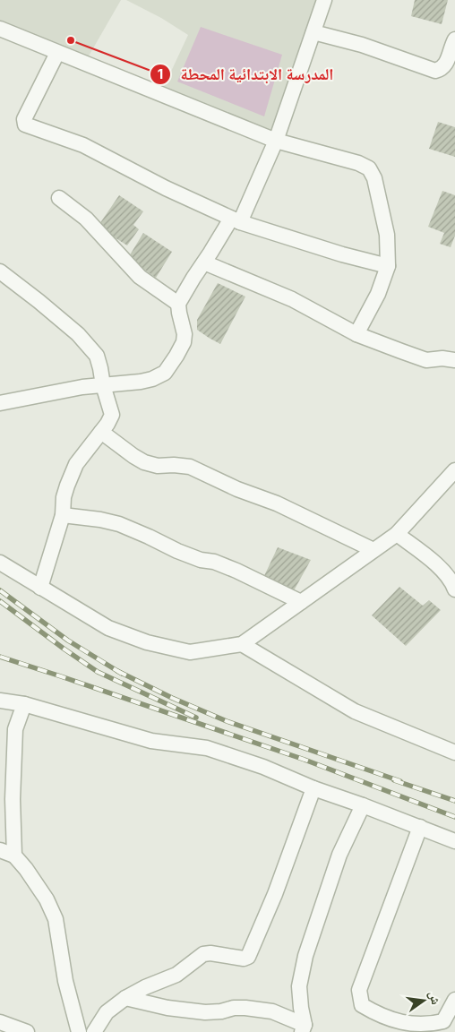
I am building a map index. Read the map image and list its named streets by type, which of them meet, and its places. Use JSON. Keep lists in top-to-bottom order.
{
  "places": ["المدرسة الابتدائية المحطة"],
  "north": "right"
}
